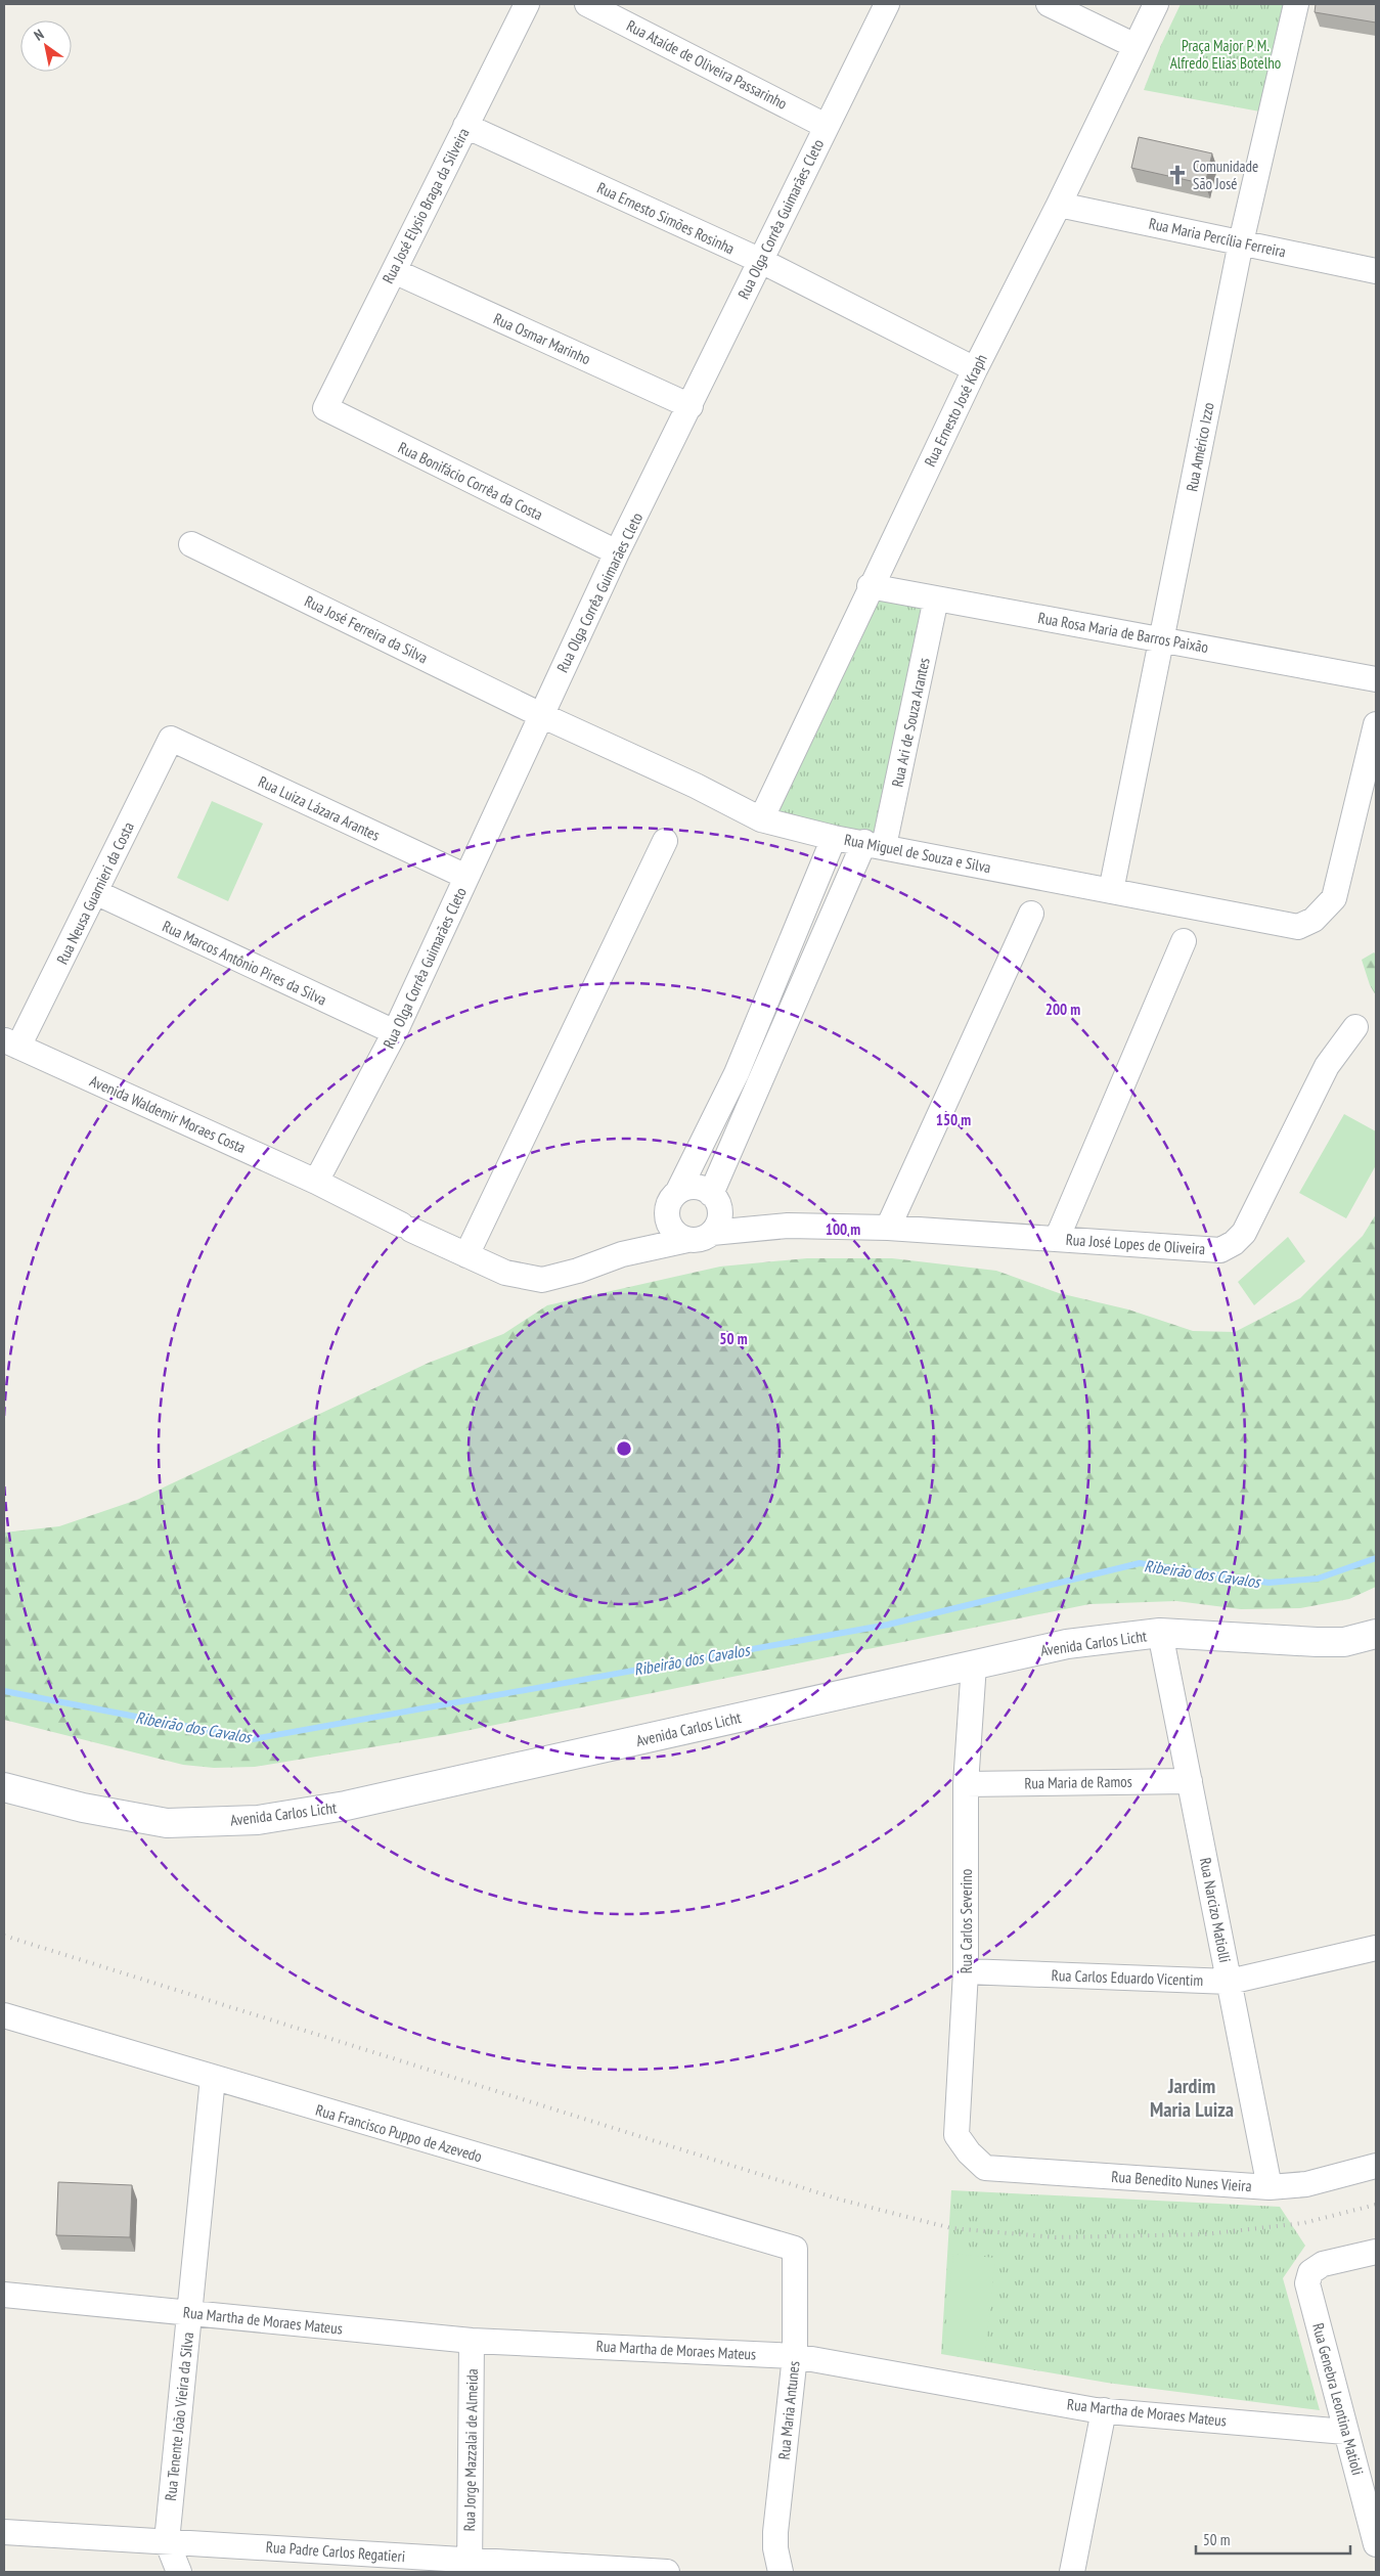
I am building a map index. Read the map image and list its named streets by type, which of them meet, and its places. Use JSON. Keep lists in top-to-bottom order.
{
  "streets": {
    "main road": ["Avenida Carlos Licht"],
    "street": [
      "Rua Ataíde de Oliveira Passarinho",
      "Rua José Elysio Braga da Silveira",
      "Rua Ernesto Simões Rosinha",
      "Rua Olga Corrêa Guimarães Cleto",
      "Rua Maria Percília Ferreira",
      "Rua Osmar Marinho",
      "Rua Ernesto José Kraph",
      "Rua Américo Izzo",
      "Rua Bonifácio Corrêa da Costa",
      "Rua José Ferreira da Silva",
      "Rua Rosa Maria de Barros Paixão",
      "Rua Ari de Souza Arantes",
      "Rua Luiza Lázara Arantes",
      "Rua Miguel de Souza e Silva",
      "Rua Neusa Guarnieri da Costa",
      "Rua Marcos Antônio Pires da Silva",
      "Avenida Waldemir Moraes Costa",
      "Rua José Lopes de Oliveira",
      "Rua Maria de Ramos",
      "Rua Narcizo Matiolli",
      "Rua Carlos Severino",
      "Rua Carlos Eduardo Vicentim",
      "Rua Francisco Puppo de Azevedo",
      "Rua Benedito Nunes Vieira",
      "Rua Martha de Moraes Mateus",
      "Rua Genebra Leontina Matioli",
      "Rua Maria Antunes",
      "Rua Tenente João Vieira da Silva",
      "Rua Jorge Mazzalai de Almeida",
      "Rua Padre Carlos Regatieri"
    ]
  },
  "crossings": [
    ["Rua Ataíde de Oliveira Passarinho", "Rua Olga Corrêa Guimarães Cleto"],
    ["Rua José Elysio Braga da Silveira", "Rua Ernesto Simões Rosinha"],
    ["Rua José Elysio Braga da Silveira", "Rua Osmar Marinho"],
    ["Rua José Elysio Braga da Silveira", "Rua Bonifácio Corrêa da Costa"],
    ["Rua Ernesto Simões Rosinha", "Rua Olga Corrêa Guimarães Cleto"],
    ["Rua Ernesto Simões Rosinha", "Rua Ernesto José Kraph"],
    ["Rua Olga Corrêa Guimarães Cleto", "Rua Osmar Marinho"],
    ["Rua Olga Corrêa Guimarães Cleto", "Rua Bonifácio Corrêa da Costa"],
    ["Rua Olga Corrêa Guimarães Cleto", "Rua José Ferreira da Silva"],
    ["Rua Olga Corrêa Guimarães Cleto", "Rua Luiza Lázara Arantes"],
    ["Rua Olga Corrêa Guimarães Cleto", "Rua Miguel de Souza e Silva"],
    ["Rua Olga Corrêa Guimarães Cleto", "Rua Marcos Antônio Pires da Silva"],
    ["Rua Olga Corrêa Guimarães Cleto", "Avenida Waldemir Moraes Costa"],
    ["Rua Maria Percília Ferreira", "Rua Ernesto José Kraph"],
    ["Rua Maria Percília Ferreira", "Rua Américo Izzo"],
    ["Rua Ernesto José Kraph", "Rua Rosa Maria de Barros Paixão"],
    ["Rua Ernesto José Kraph", "Rua Miguel de Souza e Silva"],
    ["Rua Américo Izzo", "Rua Rosa Maria de Barros Paixão"],
    ["Rua Américo Izzo", "Rua Miguel de Souza e Silva"],
    ["Rua José Ferreira da Silva", "Rua Miguel de Souza e Silva"],
    ["Rua Rosa Maria de Barros Paixão", "Rua Ari de Souza Arantes"],
    ["Rua Ari de Souza Arantes", "Rua Miguel de Souza e Silva"],
    ["Rua Ari de Souza Arantes", "Rua José Lopes de Oliveira"],
    ["Rua Luiza Lázara Arantes", "Rua Neusa Guarnieri da Costa"],
    ["Rua Neusa Guarnieri da Costa", "Rua Marcos Antônio Pires da Silva"],
    ["Rua Neusa Guarnieri da Costa", "Avenida Waldemir Moraes Costa"],
    ["Avenida Carlos Licht", "Rua Narcizo Matiolli"],
    ["Avenida Carlos Licht", "Rua Carlos Severino"],
    ["Rua Maria de Ramos", "Rua Narcizo Matiolli"],
    ["Rua Maria de Ramos", "Rua Carlos Severino"],
    ["Rua Narcizo Matiolli", "Rua Carlos Eduardo Vicentim"],
    ["Rua Narcizo Matiolli", "Rua Benedito Nunes Vieira"],
    ["Rua Carlos Severino", "Rua Carlos Eduardo Vicentim"],
    ["Rua Carlos Severino", "Rua Benedito Nunes Vieira"],
    ["Rua Francisco Puppo de Azevedo", "Rua Maria Antunes"],
    ["Rua Francisco Puppo de Azevedo", "Rua Tenente João Vieira da Silva"],
    ["Rua Martha de Moraes Mateus", "Rua Genebra Leontina Matioli"],
    ["Rua Martha de Moraes Mateus", "Rua Maria Antunes"],
    ["Rua Martha de Moraes Mateus", "Rua Tenente João Vieira da Silva"],
    ["Rua Martha de Moraes Mateus", "Rua Jorge Mazzalai de Almeida"],
    ["Rua Tenente João Vieira da Silva", "Rua Padre Carlos Regatieri"],
    ["Rua Jorge Mazzalai de Almeida", "Rua Padre Carlos Regatieri"]
  ],
  "districts": ["Jardim Maria Luiza"],
  "water": ["Ribeirão dos Cavalos"],
  "parks": ["Praça Major P. M. Alfredo Elias Botelho"],
  "places": {
    "church": ["Comunidade São José"]
  },
  "scale_bar": "50 m",
  "north": "top left",
  "rings": [
    "200 m",
    "150 m",
    "100 m",
    "50 m"
  ]
}
